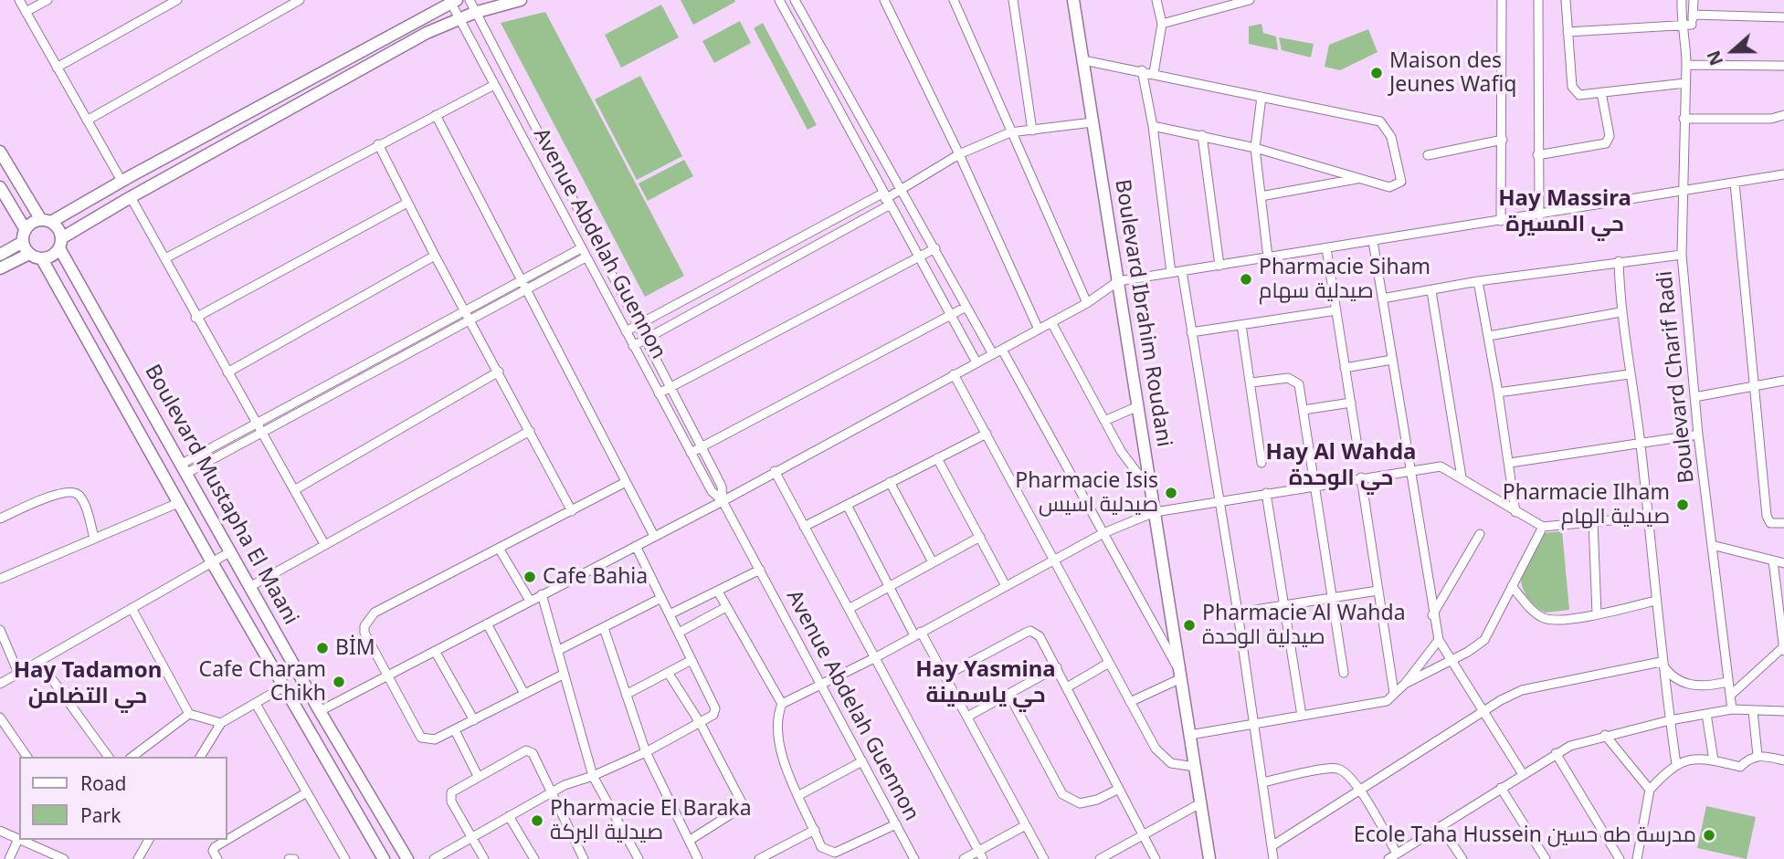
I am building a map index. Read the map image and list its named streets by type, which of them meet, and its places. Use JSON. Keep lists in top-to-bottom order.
{
  "streets": {
    "street": [
      "Avenue Abdelah Guennon",
      "Boulevard Ibrahim Roudani",
      "Boulevard Charif Radi",
      "Boulevard Mustapha El Maani"
    ]
  },
  "districts": [
    "Hay Massira حي المسيرة",
    "Hay Al Wahda حي الوحدة",
    "Hay Yasmina حي ياسمينة",
    "Hay Tadamon حي التضامن"
  ],
  "places": [
    "Maison des Jeunes Wafiq",
    "Pharmacie Siham صيدلية سهام",
    "Pharmacie Isis صيدلية اسيس",
    "Pharmacie Ilham صيدلية الهام",
    "Cafe Bahia",
    "Pharmacie Al Wahda صيدلية الوحدة",
    "BİM",
    "Cafe Charam Chikh",
    "Pharmacie El Baraka صيدلية البركة",
    "Ecole Taha Hussein مدرسة طه حسين"
  ],
  "legend": ["Road", "Park"],
  "north": "left"
}
